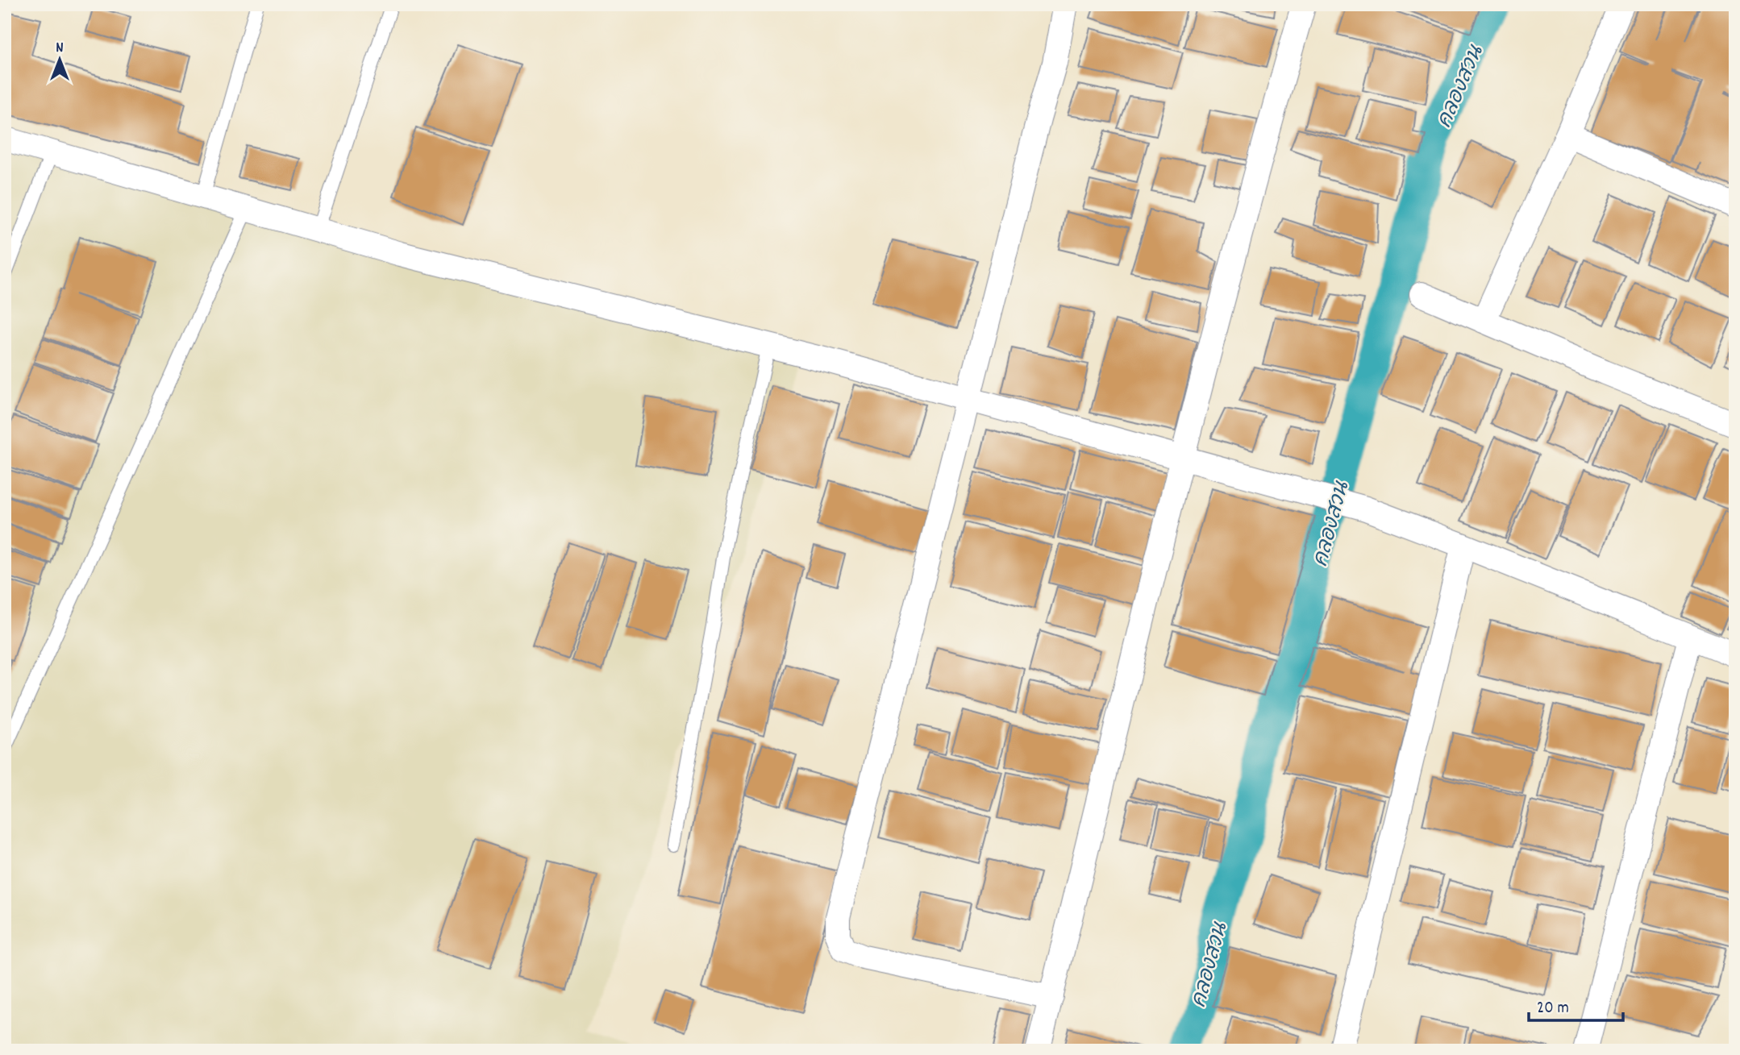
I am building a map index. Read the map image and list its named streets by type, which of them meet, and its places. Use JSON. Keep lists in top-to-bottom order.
{
  "water": ["คลองสวน"],
  "scale_bar": "20 m",
  "north": "top"
}
